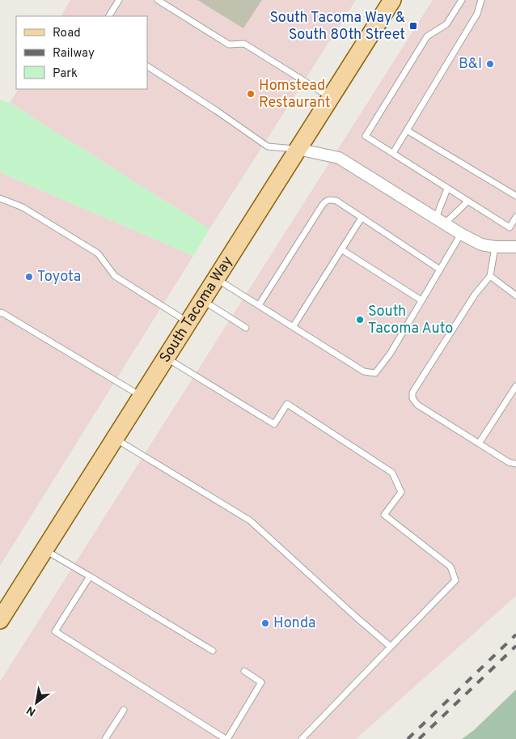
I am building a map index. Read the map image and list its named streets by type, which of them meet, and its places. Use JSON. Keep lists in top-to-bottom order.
{
  "streets": {
    "main road": ["South Tacoma Way"]
  },
  "places": {
    "transit": ["South Tacoma Way & South 80th Street"],
    "other": [
      "B&I",
      "Homstead Restaurant",
      "Toyota",
      "South Tacoma Auto",
      "Honda"
    ]
  },
  "legend": ["Road", "Railway", "Park"],
  "north": "bottom left"
}
